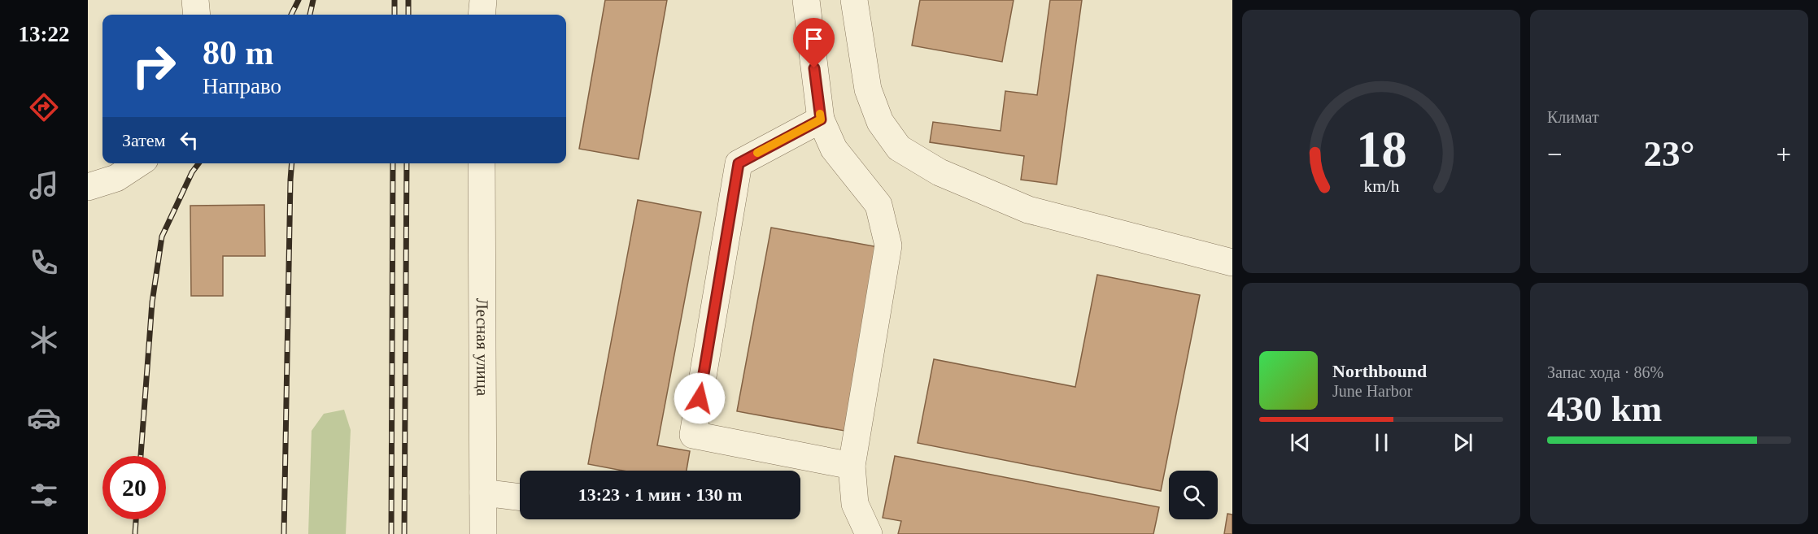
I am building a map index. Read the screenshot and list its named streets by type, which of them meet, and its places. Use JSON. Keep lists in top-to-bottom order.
{
  "streets": {
    "street": ["Лесная улица"]
  },
  "page": {
    "tabs": "13:22",
    "tile": [
      "Климат",
      ["Запас хода · 86%", "430 km"]
    ],
    "turn": ["80 m", "Направо"],
    "then": "Затем",
    "heat": ["−", "23°", "+"],
    "song": ["Northbound", "June Harbor"],
    "limit": "20",
    "trip": "13:23 · 1 мин · 130 m",
    "gauge": ["18", "km/h"]
  }
}
